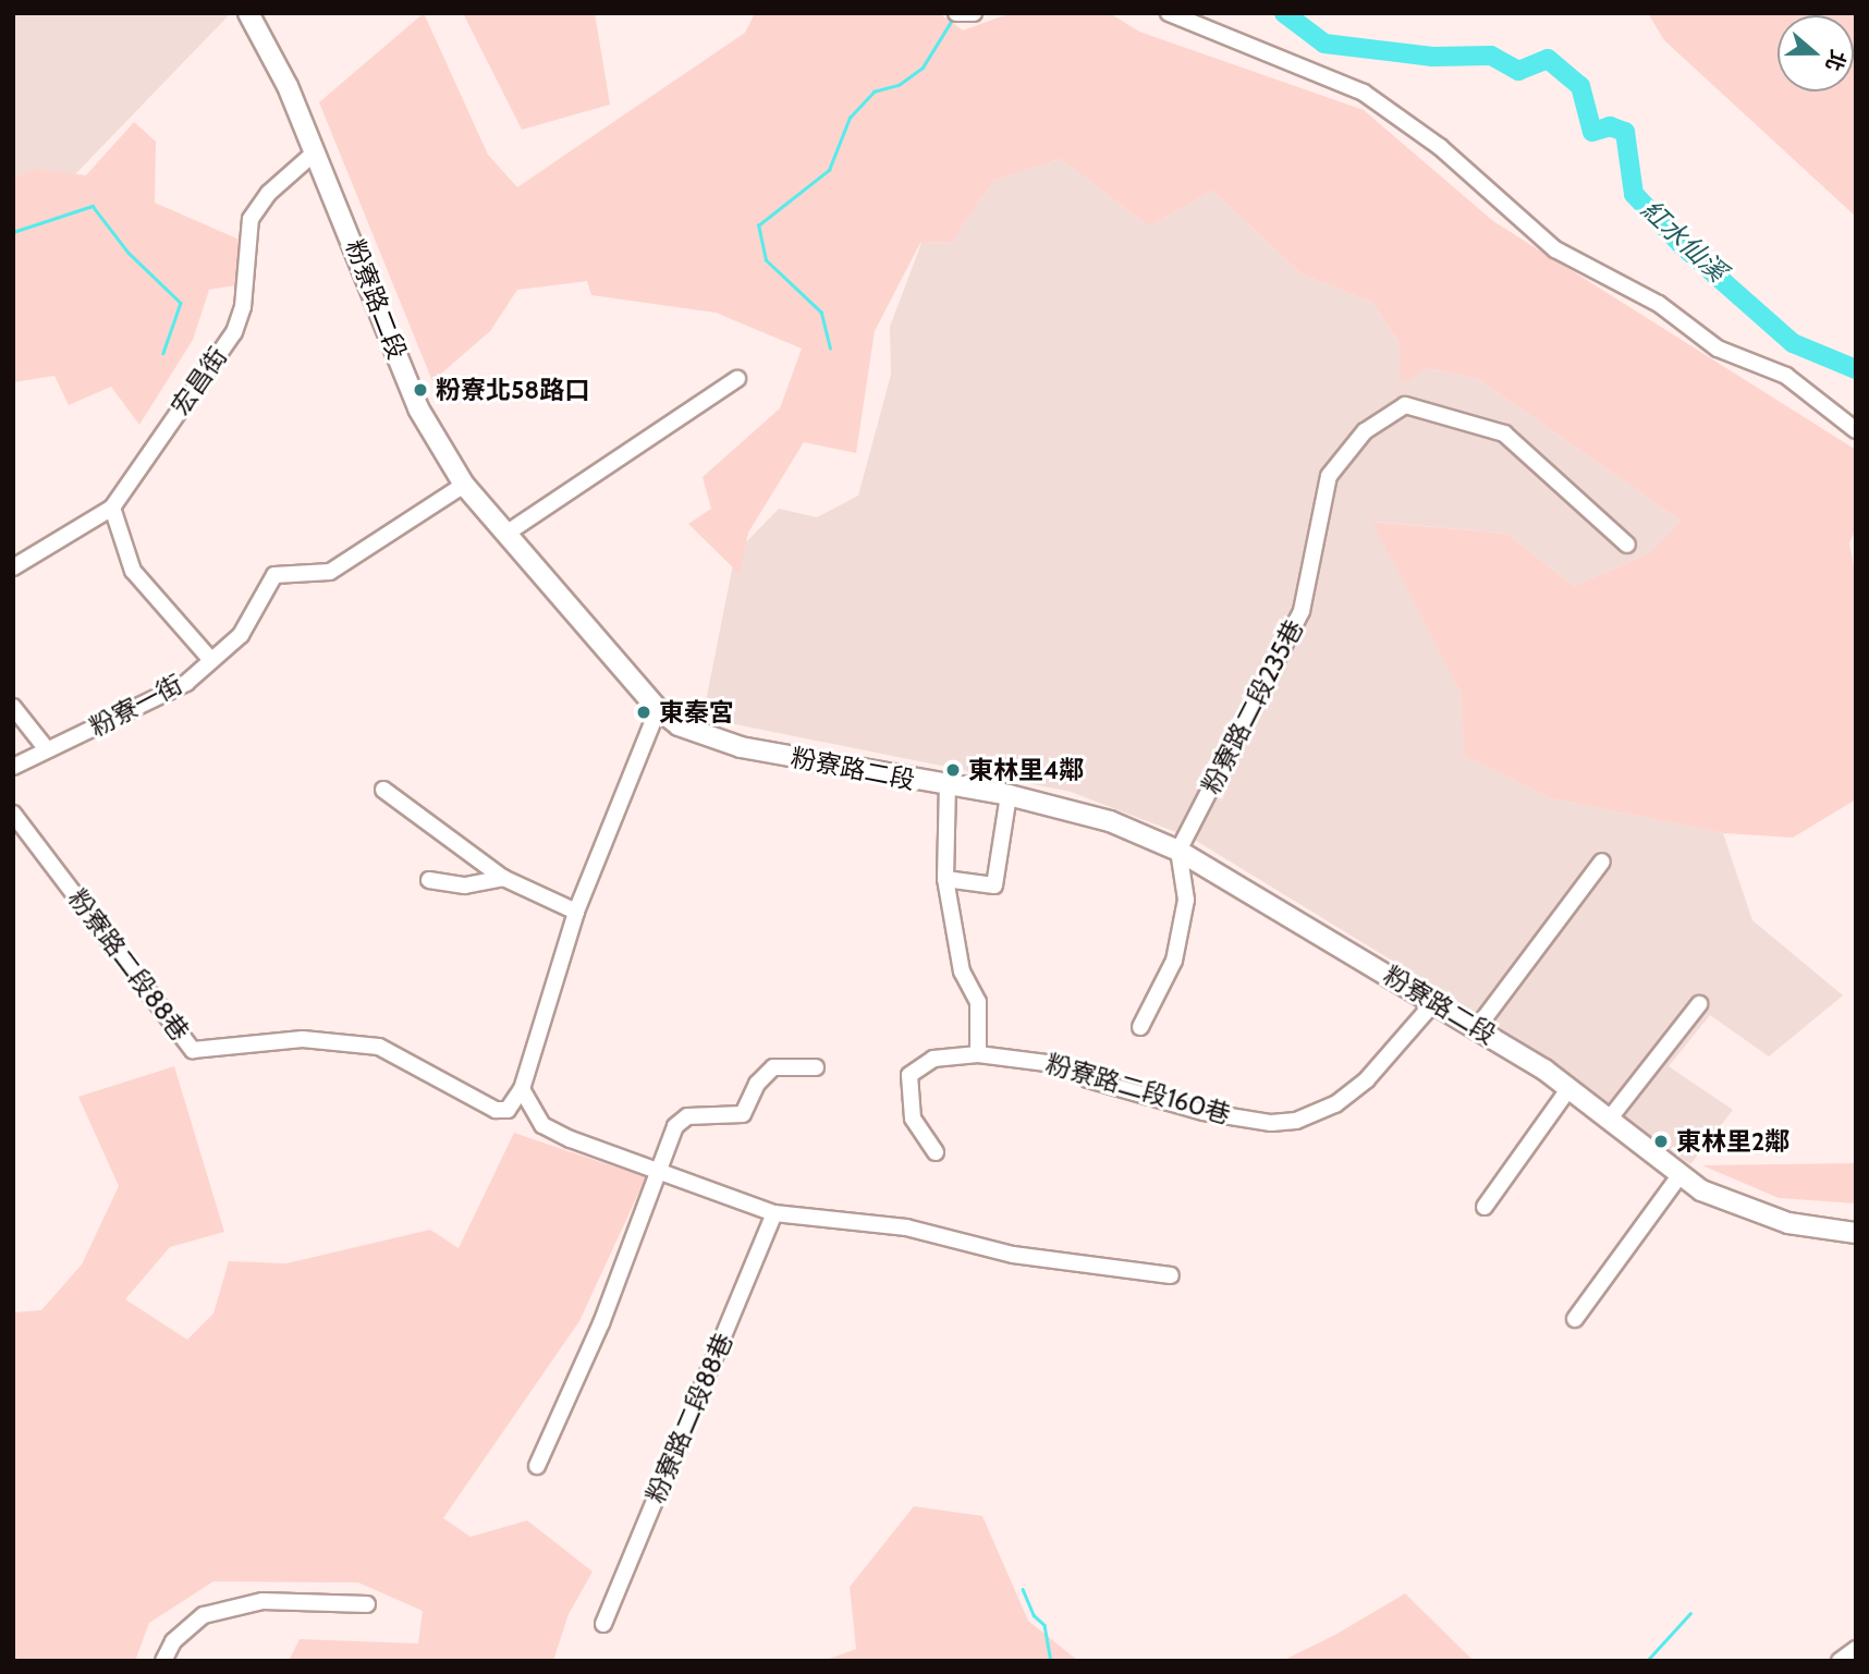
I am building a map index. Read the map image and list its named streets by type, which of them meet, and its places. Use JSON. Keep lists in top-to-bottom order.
{
  "streets": {
    "main road": ["粉寮路二段"],
    "street": [
      "宏昌街",
      "粉寮一街",
      "粉寮路二段235巷",
      "粉寮路二段88巷",
      "粉寮路二段160巷"
    ]
  },
  "crossings": [
    ["粉寮路二段", "宏昌街"],
    ["粉寮路二段", "粉寮一街"],
    ["粉寮路二段", "粉寮路二段235巷"],
    ["粉寮路二段", "粉寮路二段160巷"]
  ],
  "water": ["紅水仙溪"],
  "places": [
    "粉寮北58路口",
    "東秦宮",
    "東林里4鄰",
    "東林里2鄰"
  ],
  "north": "right"
}
